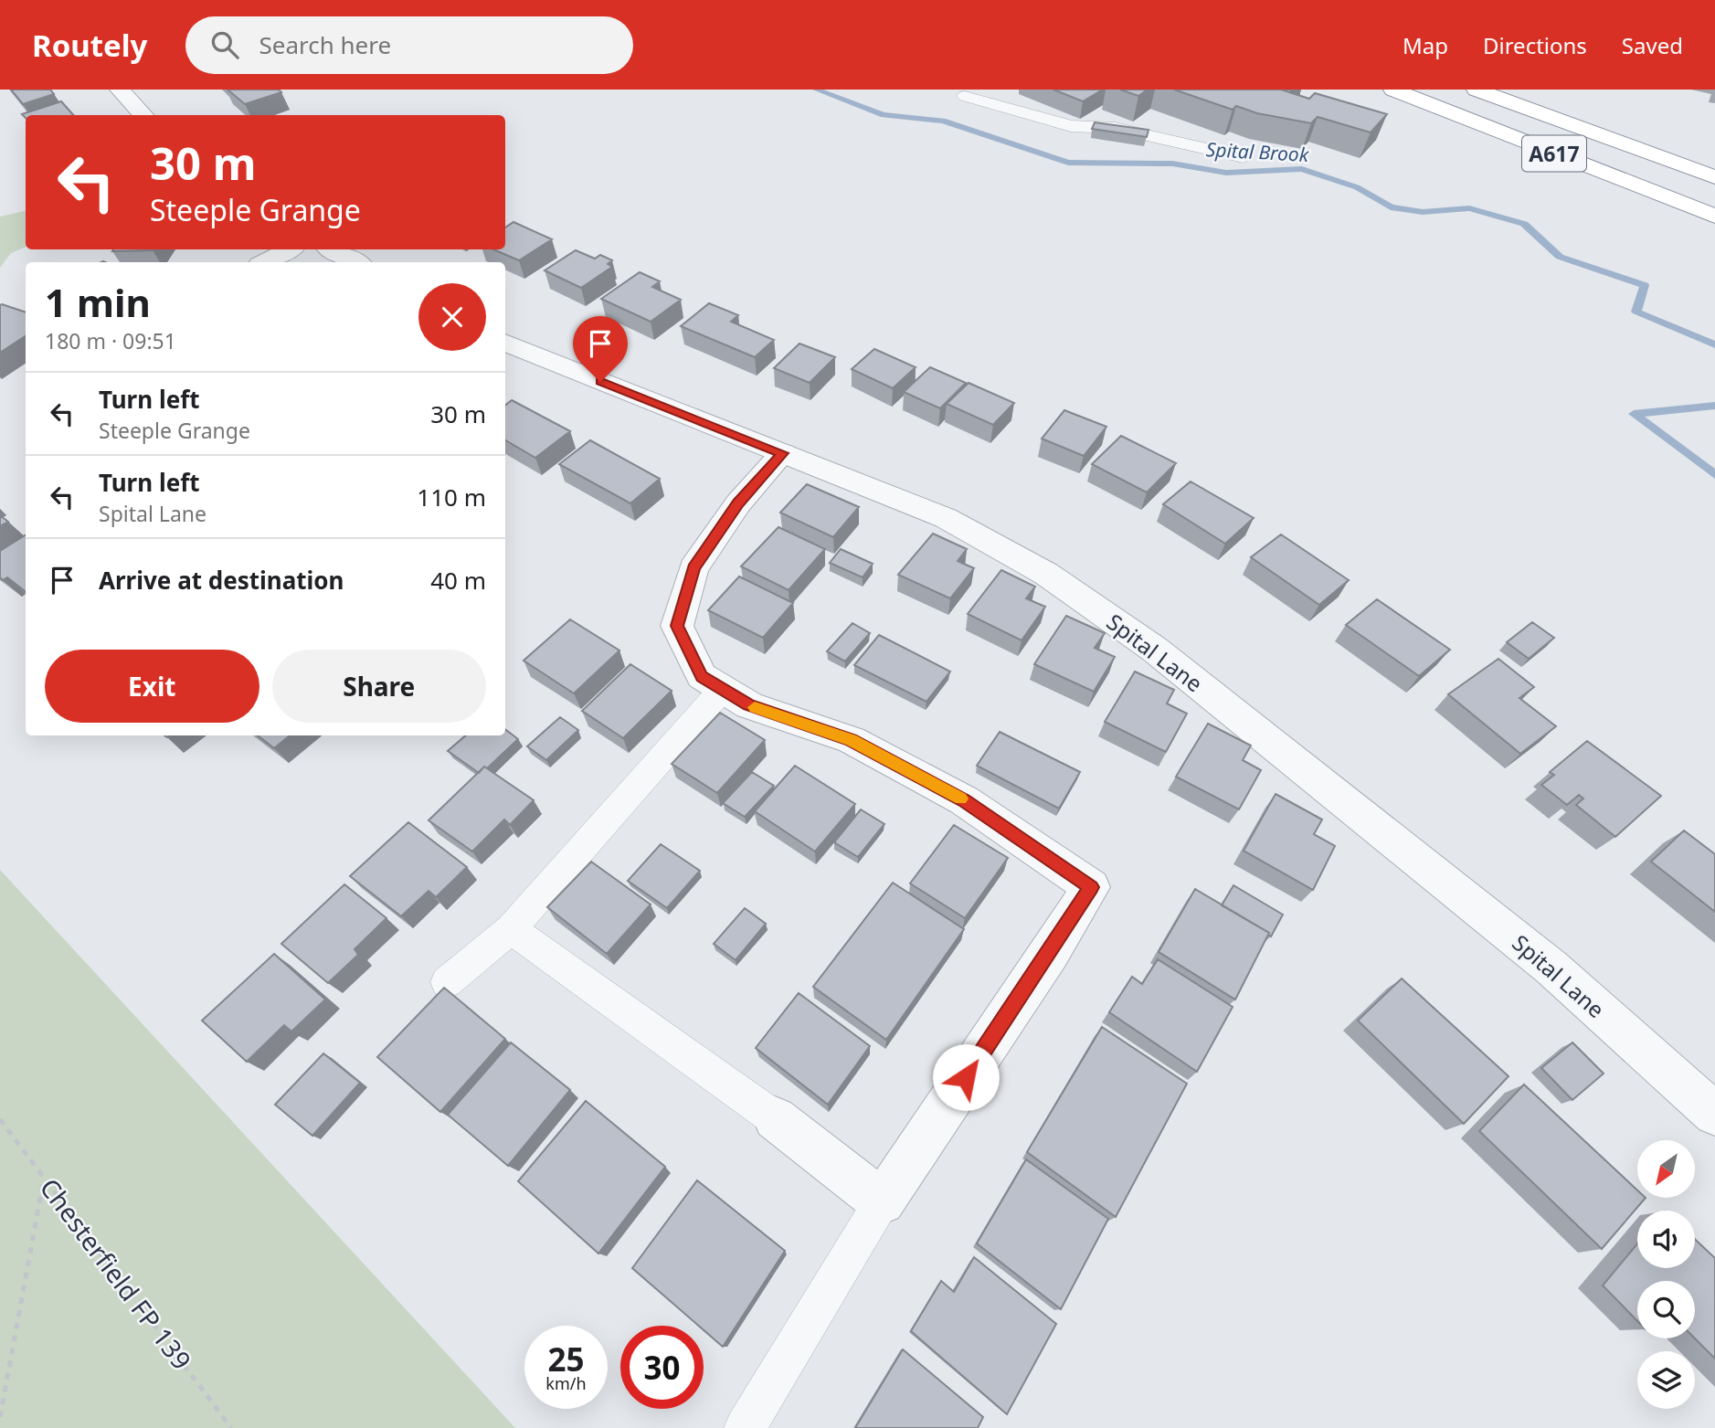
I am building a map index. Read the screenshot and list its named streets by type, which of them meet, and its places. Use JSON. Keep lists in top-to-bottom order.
{
  "streets": {
    "highway": ["A617"],
    "street": ["Spital Lane"],
    "path": ["Chesterfield FP 139"]
  },
  "water": ["Spital Brook"],
  "north": "bottom left",
  "page": {
    "header": "Routely",
    "search": "Search here",
    "nav": ["Map", "Directions", "Saved"],
    "turn": ["30 m", "Steeple Grange"],
    "heading": ["1 min", "180 m · 09:51"],
    "list": [
      {
        "name": "Turn left",
        "note": "Steeple Grange",
        "value": "30 m"
      },
      {
        "name": "Turn left",
        "note": "Spital Lane",
        "value": "110 m"
      },
      {
        "name": "Arrive at destination",
        "value": "40 m"
      }
    ],
    "buttons": ["Exit", "Share"],
    "speed": "25 km/h",
    "limit": "30"
  }
}
